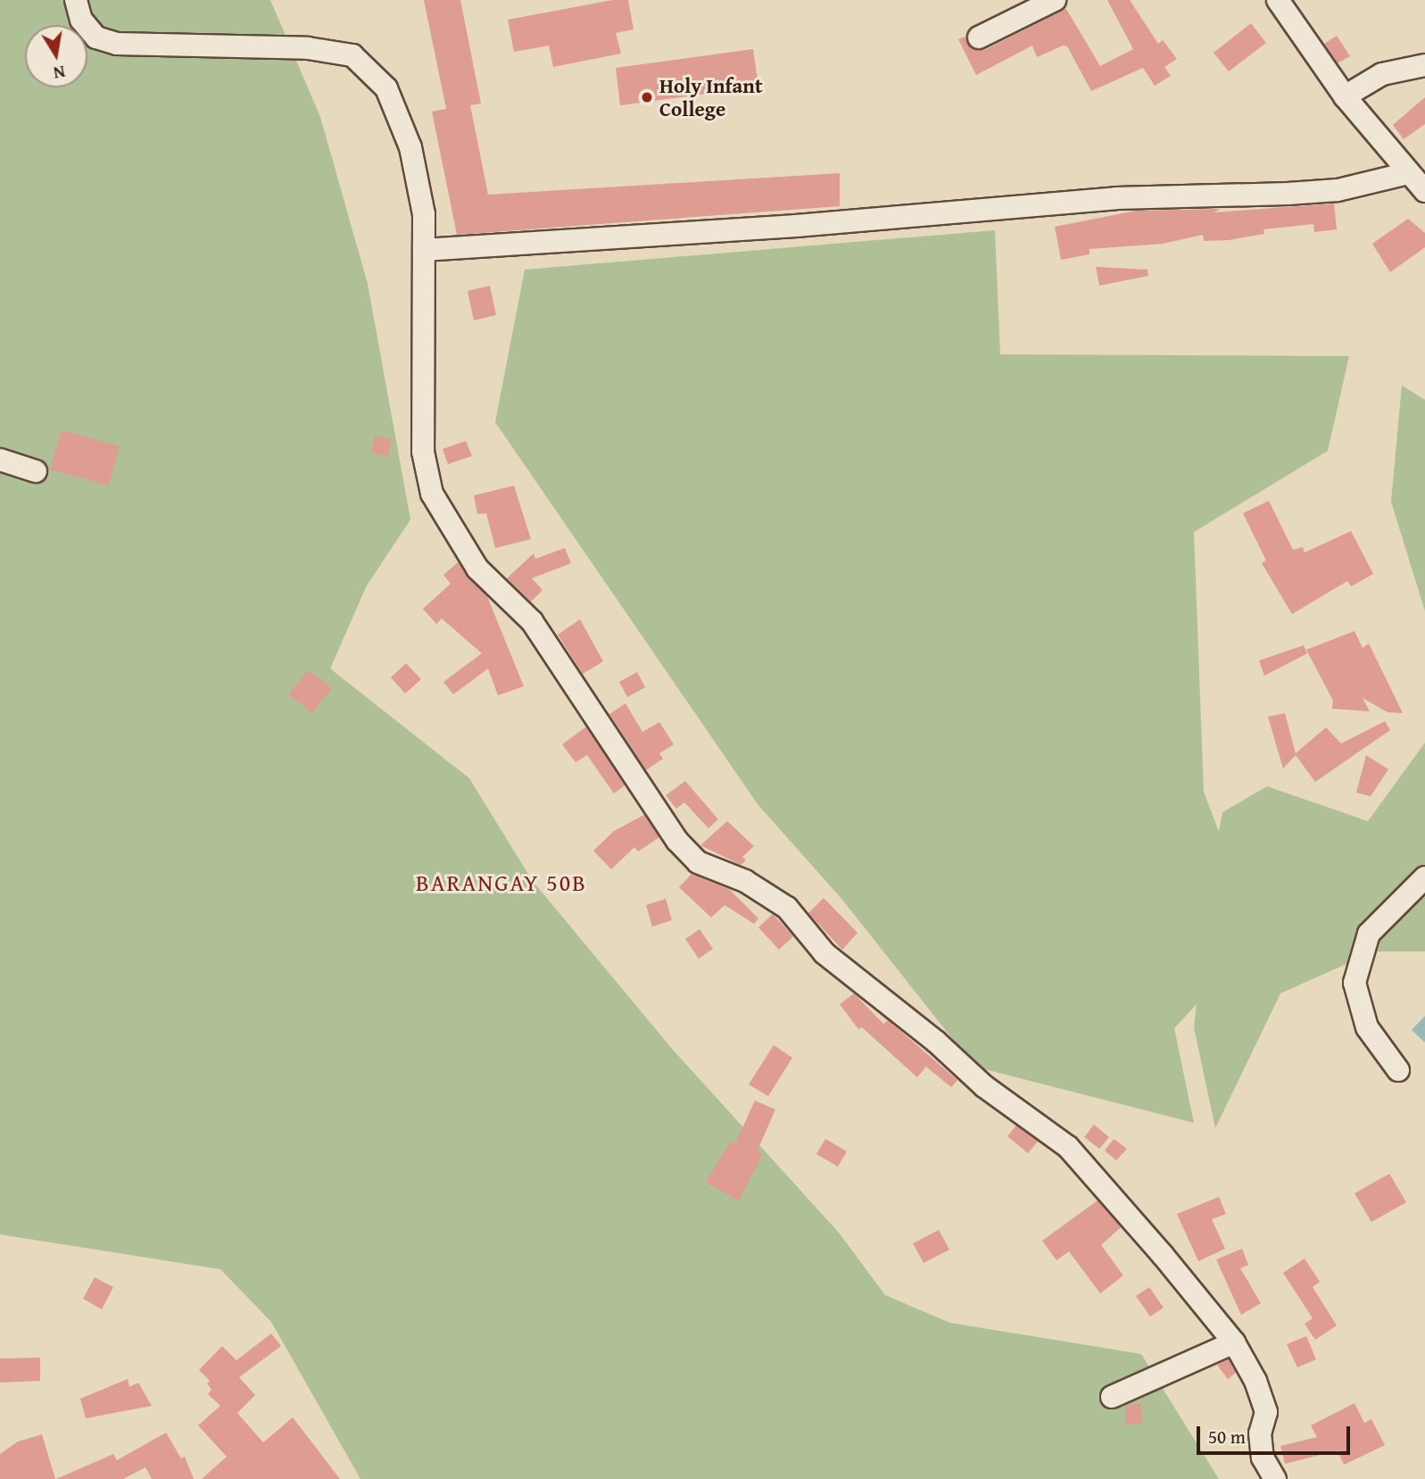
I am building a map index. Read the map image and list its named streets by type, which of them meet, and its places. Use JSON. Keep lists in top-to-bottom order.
{
  "districts": ["BARANGAY 50B"],
  "places": ["Holy Infant College"],
  "scale_bar": "50 m",
  "north": "bottom"
}
